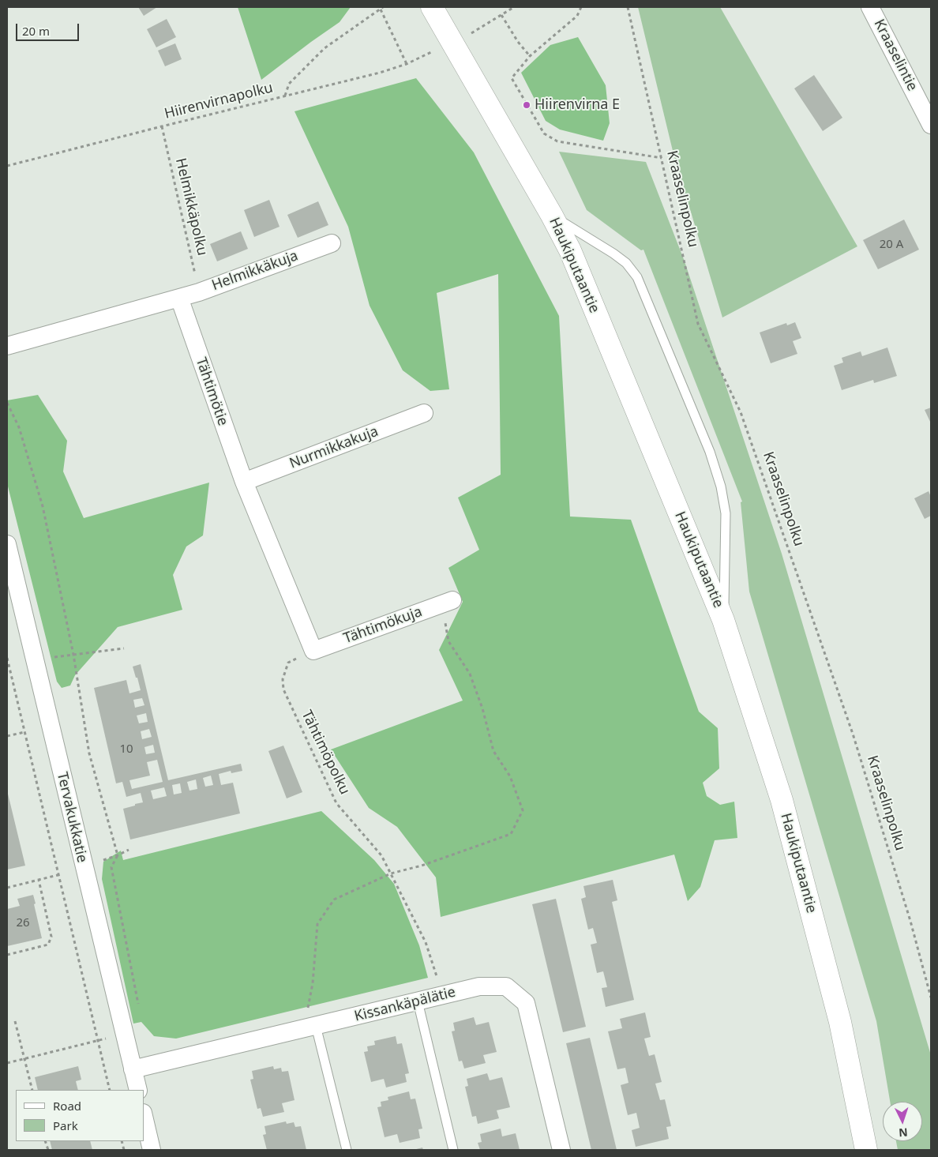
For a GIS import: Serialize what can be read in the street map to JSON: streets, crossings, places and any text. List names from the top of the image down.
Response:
{
  "streets": {
    "main road": ["Haukiputaantie"],
    "street": [
      "Kraaselintie",
      "Helmikkäkuja",
      "Tähtimötie",
      "Nurmikkakuja",
      "Tähtimökuja",
      "Tervakukkatie",
      "Kissankäpälätie"
    ],
    "path": [
      "Hiirenvirnapolku",
      "Kraaselinpolku",
      "Helmikkäpolku",
      "Tähtimöpolku"
    ]
  },
  "crossings": [
    ["Hiirenvirnapolku", "Helmikkäpolku"],
    ["Helmikkäpolku", "Helmikkäkuja"],
    ["Helmikkäkuja", "Tähtimötie"],
    ["Tähtimötie", "Nurmikkakuja"],
    ["Tähtimötie", "Tähtimökuja"],
    ["Tähtimötie", "Tähtimöpolku"],
    ["Tähtimökuja", "Tähtimöpolku"],
    ["Tähtimöpolku", "Kissankäpälätie"],
    ["Tervakukkatie", "Kissankäpälätie"]
  ],
  "places": ["Hiirenvirna E"],
  "house_numbers": ["20 A", "10", "26"],
  "legend": ["Road", "Park"],
  "scale_bar": "20 m",
  "north": "bottom"
}
